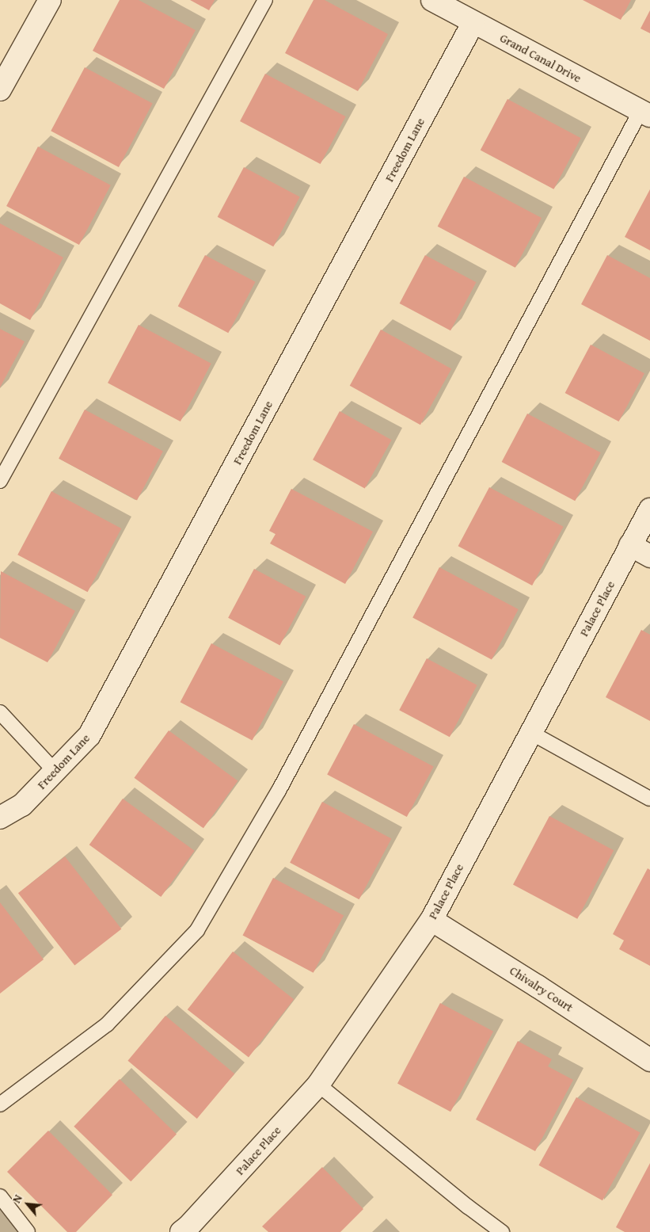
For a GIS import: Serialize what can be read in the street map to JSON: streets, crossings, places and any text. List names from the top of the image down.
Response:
{
  "streets": {
    "street": [
      "Grand Canal Drive",
      "Freedom Lane",
      "Palace Place",
      "Chivalry Court"
    ]
  },
  "crossings": [
    ["Grand Canal Drive", "Freedom Lane"],
    ["Palace Place", "Chivalry Court"]
  ],
  "north": "top left"
}
